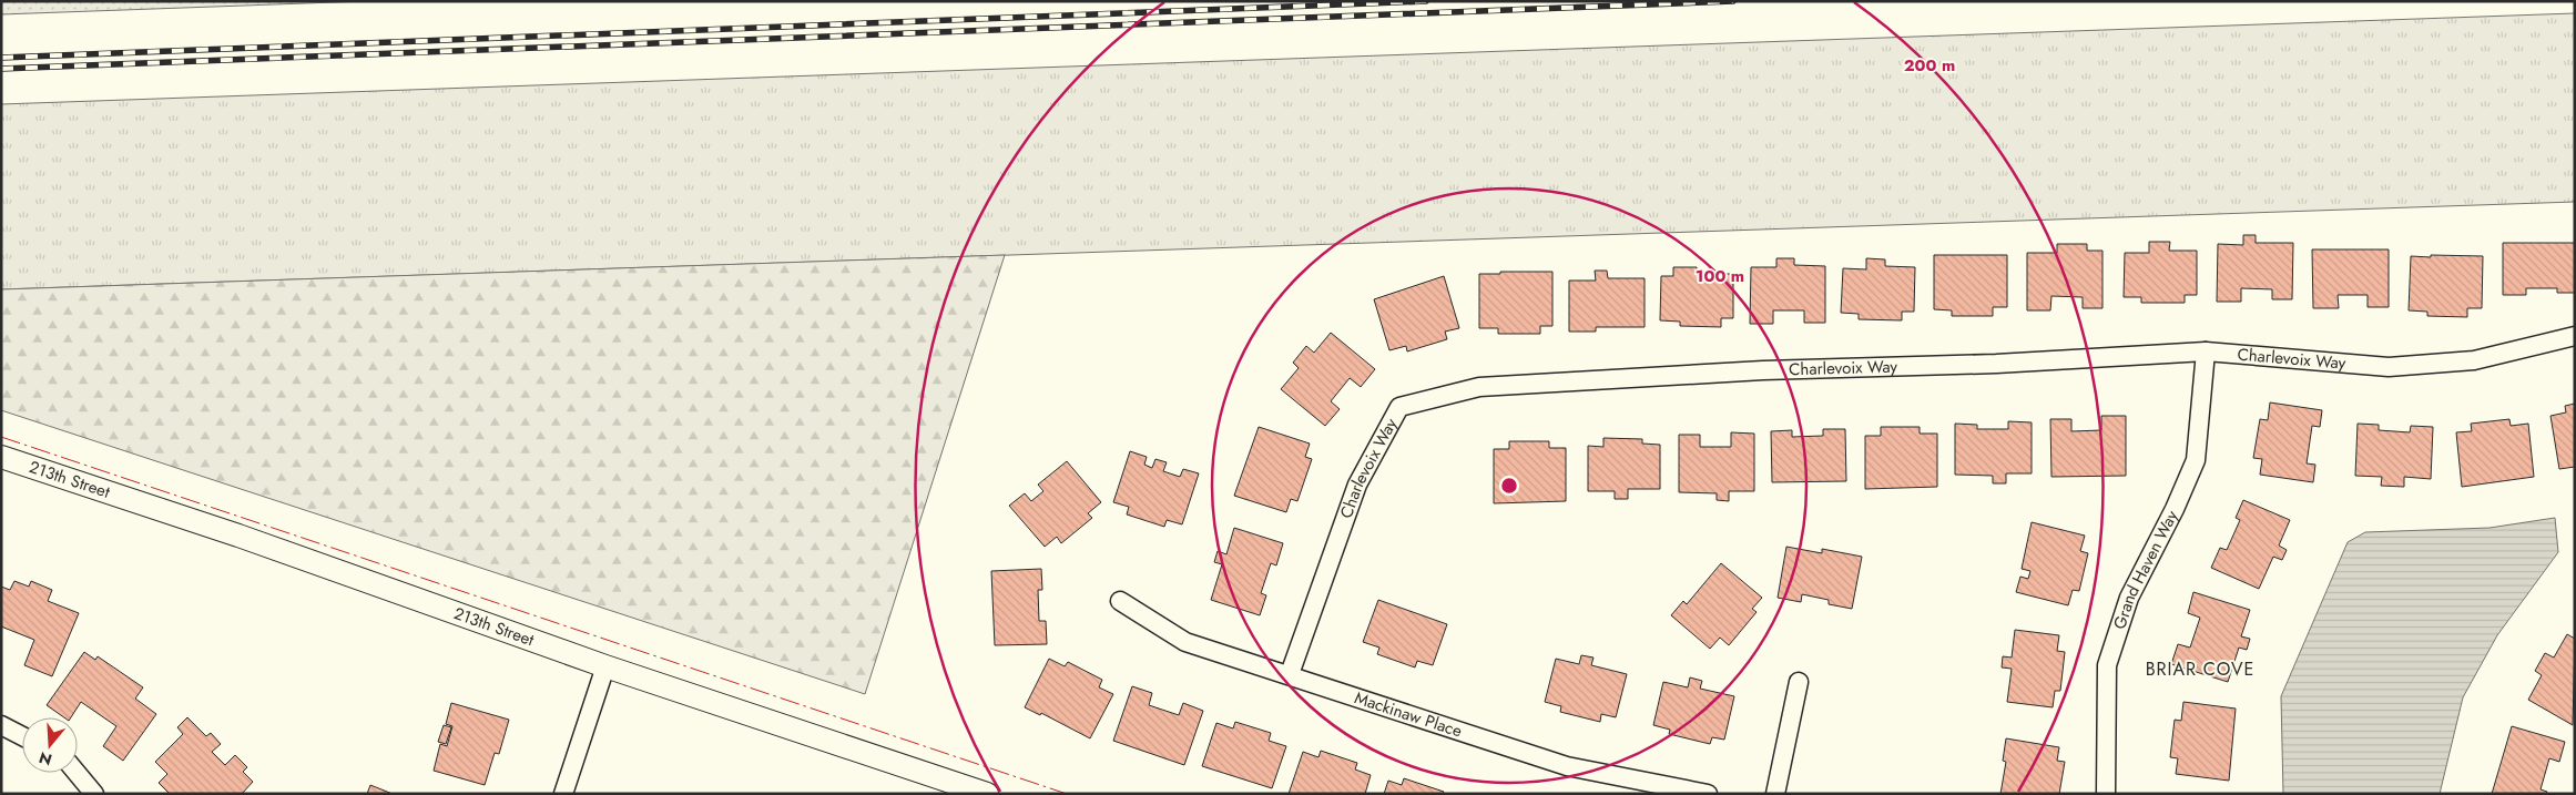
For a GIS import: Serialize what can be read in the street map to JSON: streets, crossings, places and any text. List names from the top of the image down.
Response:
{
  "streets": {
    "street": [
      "Charlevoix Way",
      "213th Street",
      "Grand Haven Way",
      "Mackinaw Place"
    ]
  },
  "crossings": [
    ["Charlevoix Way", "Grand Haven Way"],
    ["Charlevoix Way", "Mackinaw Place"]
  ],
  "districts": ["BRIAR COVE"],
  "north": "bottom",
  "rings": ["200 m", "100 m"]
}
